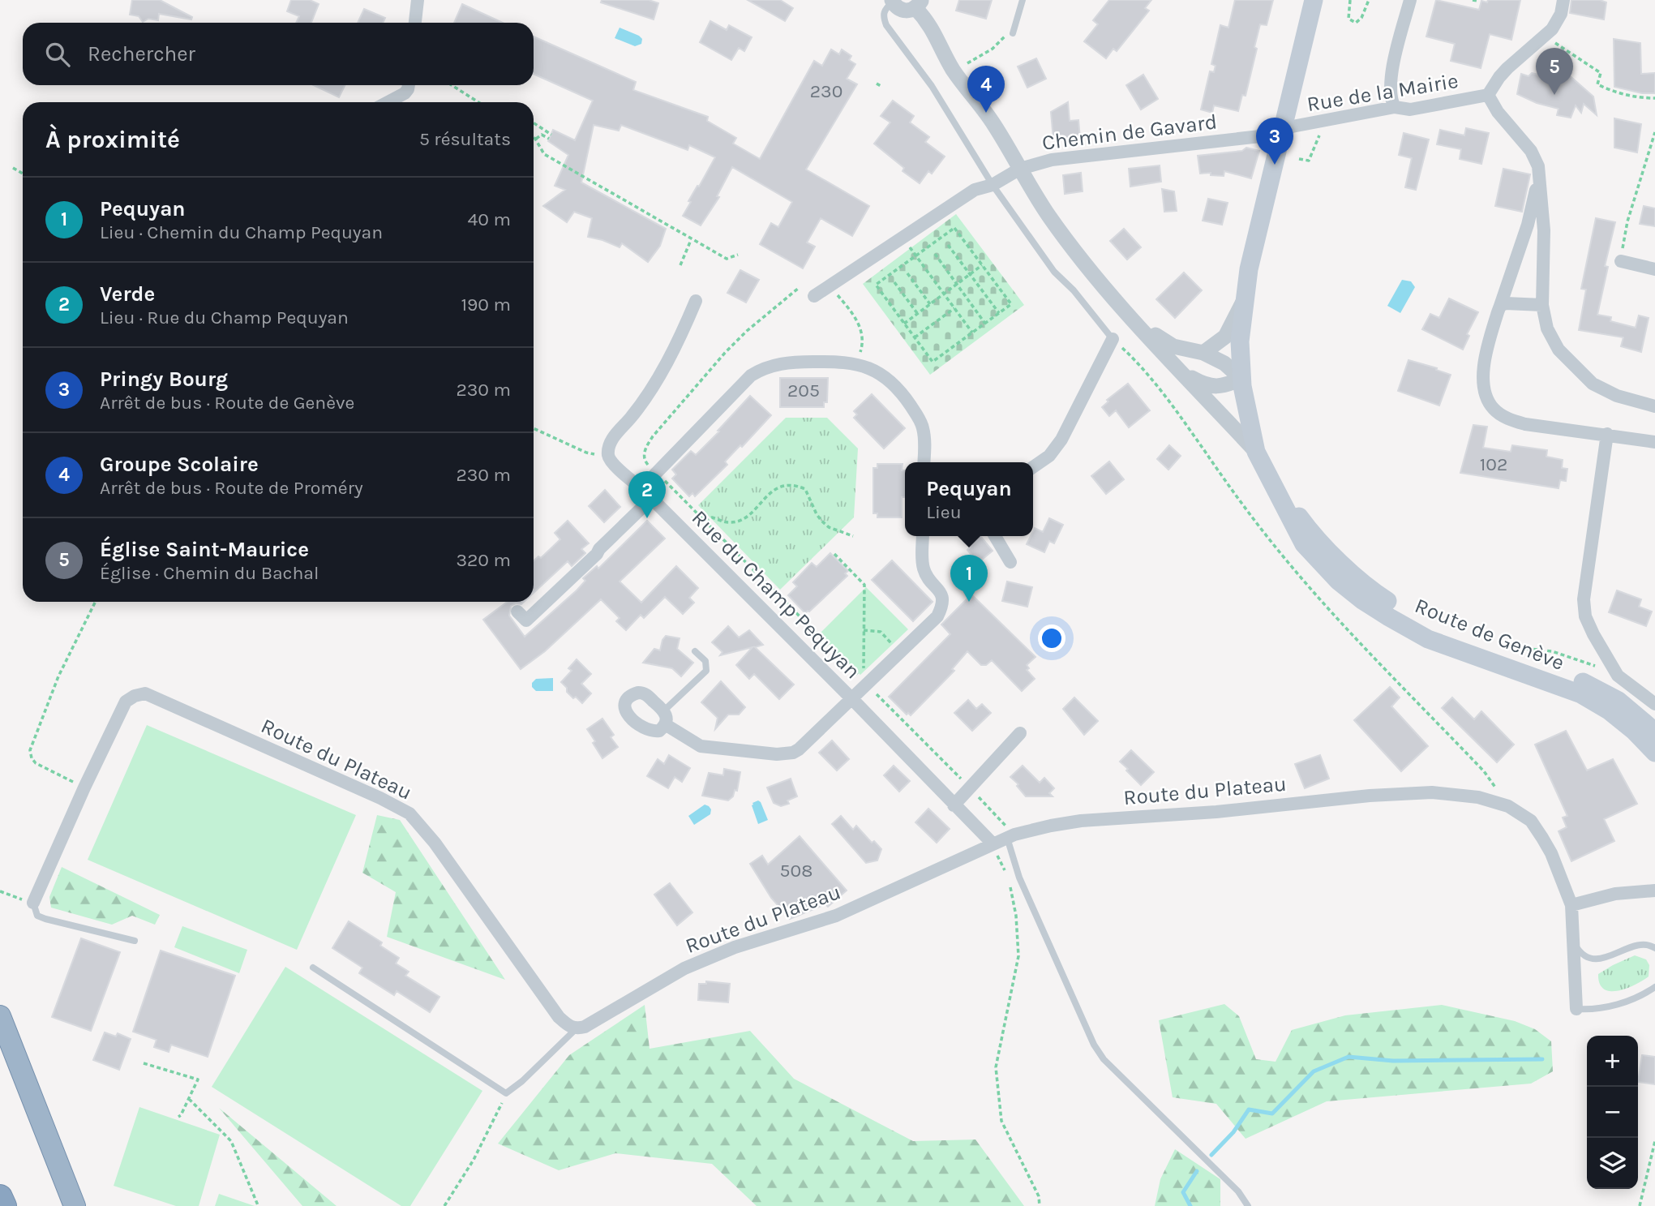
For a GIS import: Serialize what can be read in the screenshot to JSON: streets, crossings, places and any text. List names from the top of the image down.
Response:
{
  "streets": {
    "main road": ["Route de Genève"],
    "street": [
      "Rue de la Mairie",
      "Chemin de Gavard",
      "Rue du Champ Pequyan",
      "Route du Plateau"
    ]
  },
  "crossings": [
    ["Rue de la Mairie", "Chemin de Gavard"],
    ["Rue de la Mairie", "Route de Genève"],
    ["Chemin de Gavard", "Route de Genève"],
    ["Rue du Champ Pequyan", "Route du Plateau"]
  ],
  "house_numbers": [
    "230",
    "205",
    "102",
    "508"
  ],
  "page": {
    "search": "Rechercher",
    "pins": [
      "5",
      "4",
      "3",
      "2",
      "1"
    ],
    "heading": ["À proximité", "5 résultats"],
    "list": [
      {
        "mark": "1",
        "name": "Pequyan",
        "note": "Lieu · Chemin du Champ Pequyan",
        "value": "40 m"
      },
      {
        "mark": "2",
        "name": "Verde",
        "note": "Lieu · Rue du Champ Pequyan",
        "value": "190 m"
      },
      {
        "mark": "3",
        "name": "Pringy Bourg",
        "note": "Arrêt de bus · Route de Genève",
        "value": "230 m"
      },
      {
        "mark": "4",
        "name": "Groupe Scolaire",
        "note": "Arrêt de bus · Route de Proméry",
        "value": "230 m"
      },
      {
        "mark": "5",
        "name": "Église Saint-Maurice",
        "note": "Église · Chemin du Bachal",
        "value": "320 m"
      }
    ],
    "popup": ["Pequyan", "Lieu"],
    "map_buttons": ["+", "−"]
  }
}
